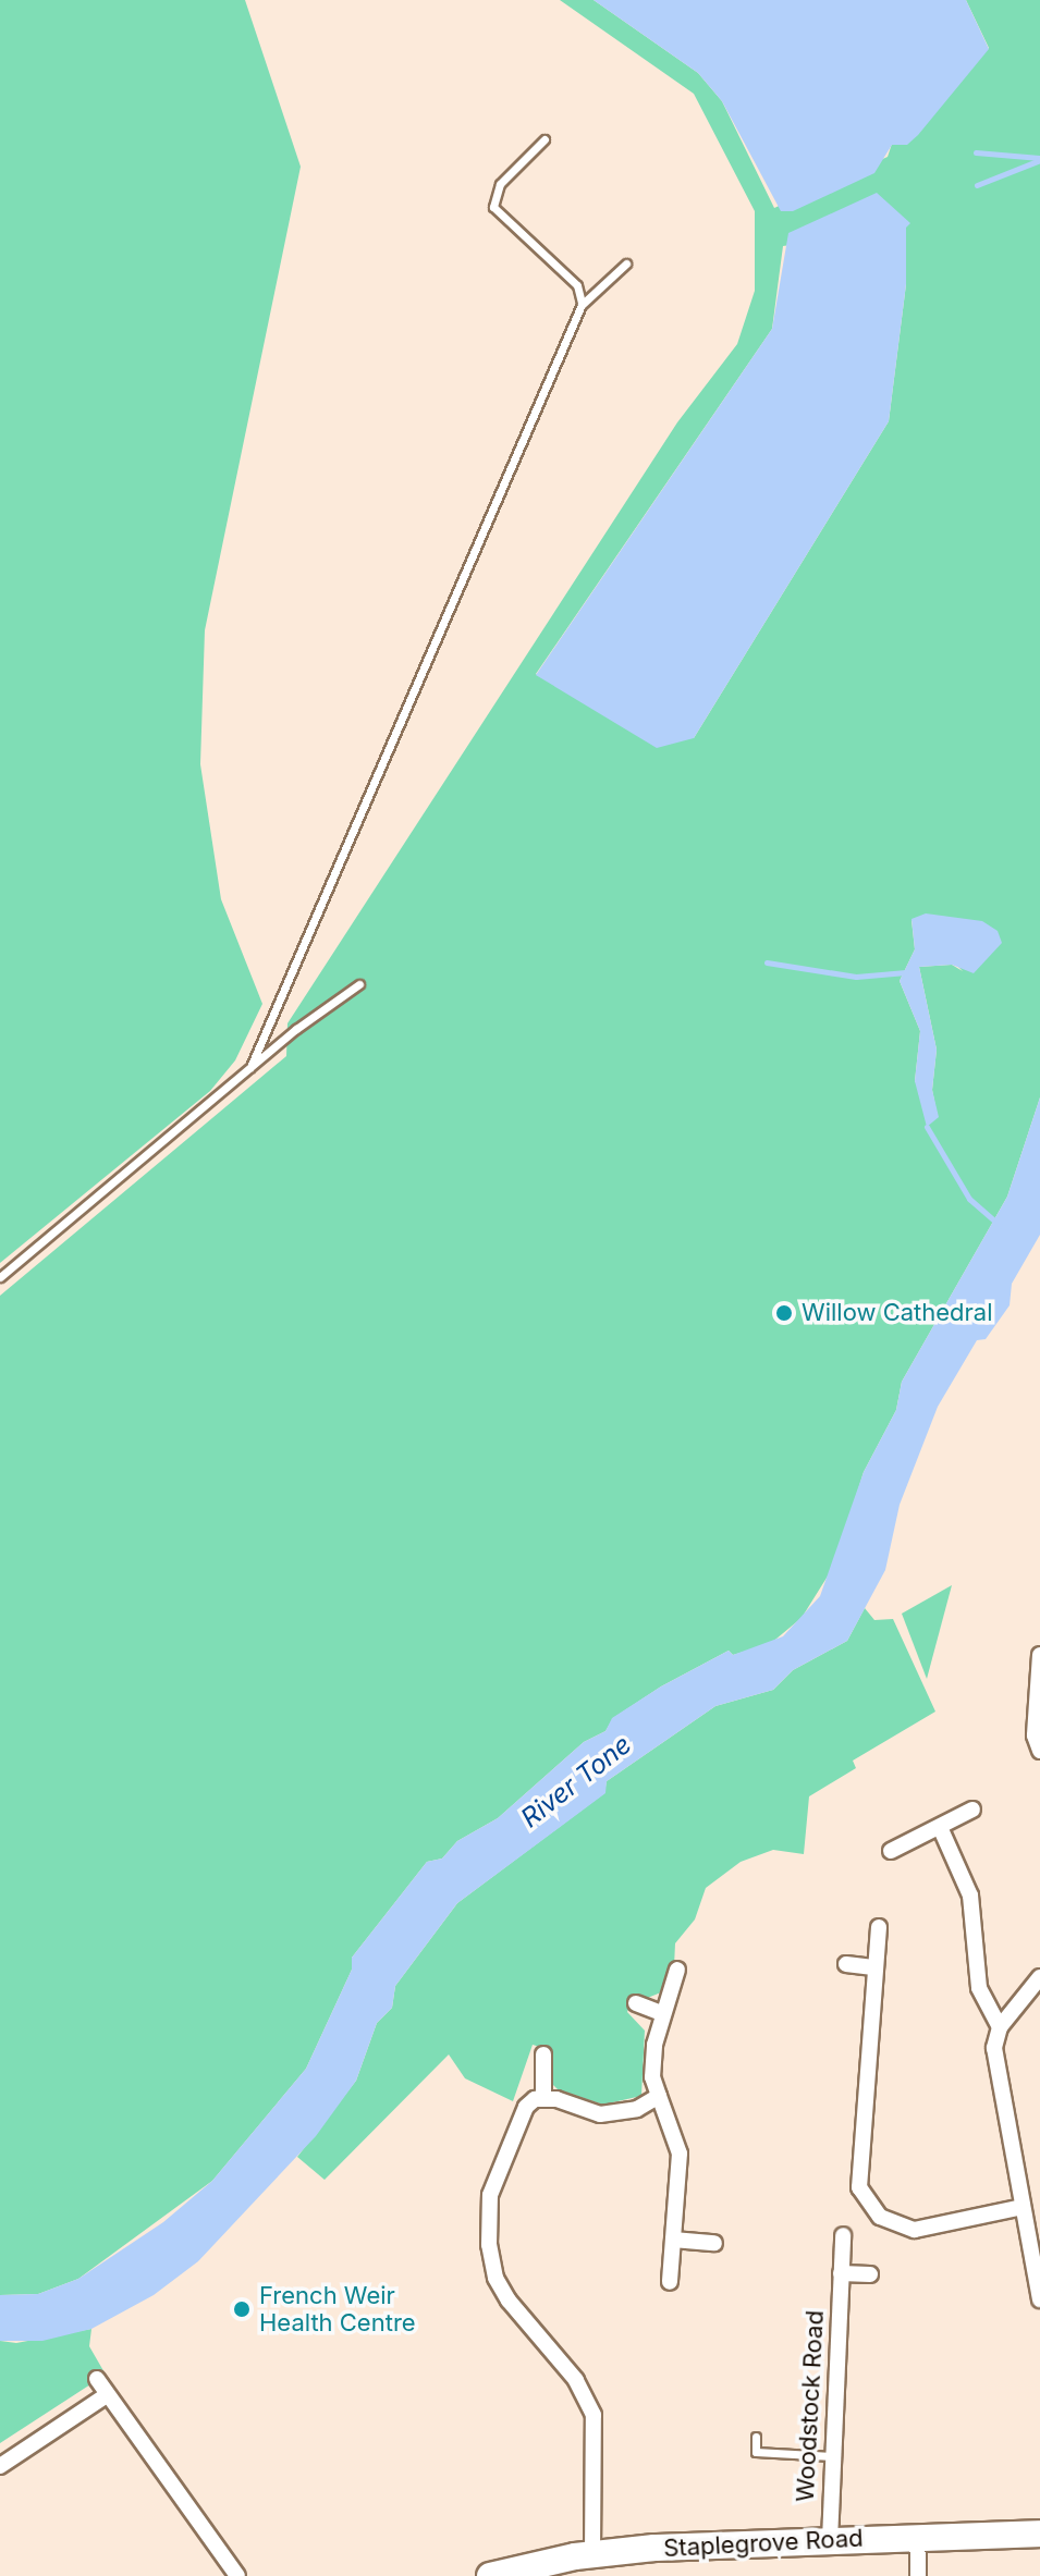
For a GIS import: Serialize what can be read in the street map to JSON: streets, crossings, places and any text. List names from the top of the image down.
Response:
{
  "streets": {
    "main road": ["Staplegrove Road"],
    "street": ["Woodstock Road"]
  },
  "crossings": [
    ["Woodstock Road", "Staplegrove Road"]
  ],
  "water": ["River Tone"],
  "places": ["Willow Cathedral", "French Weir Health Centre"]
}
